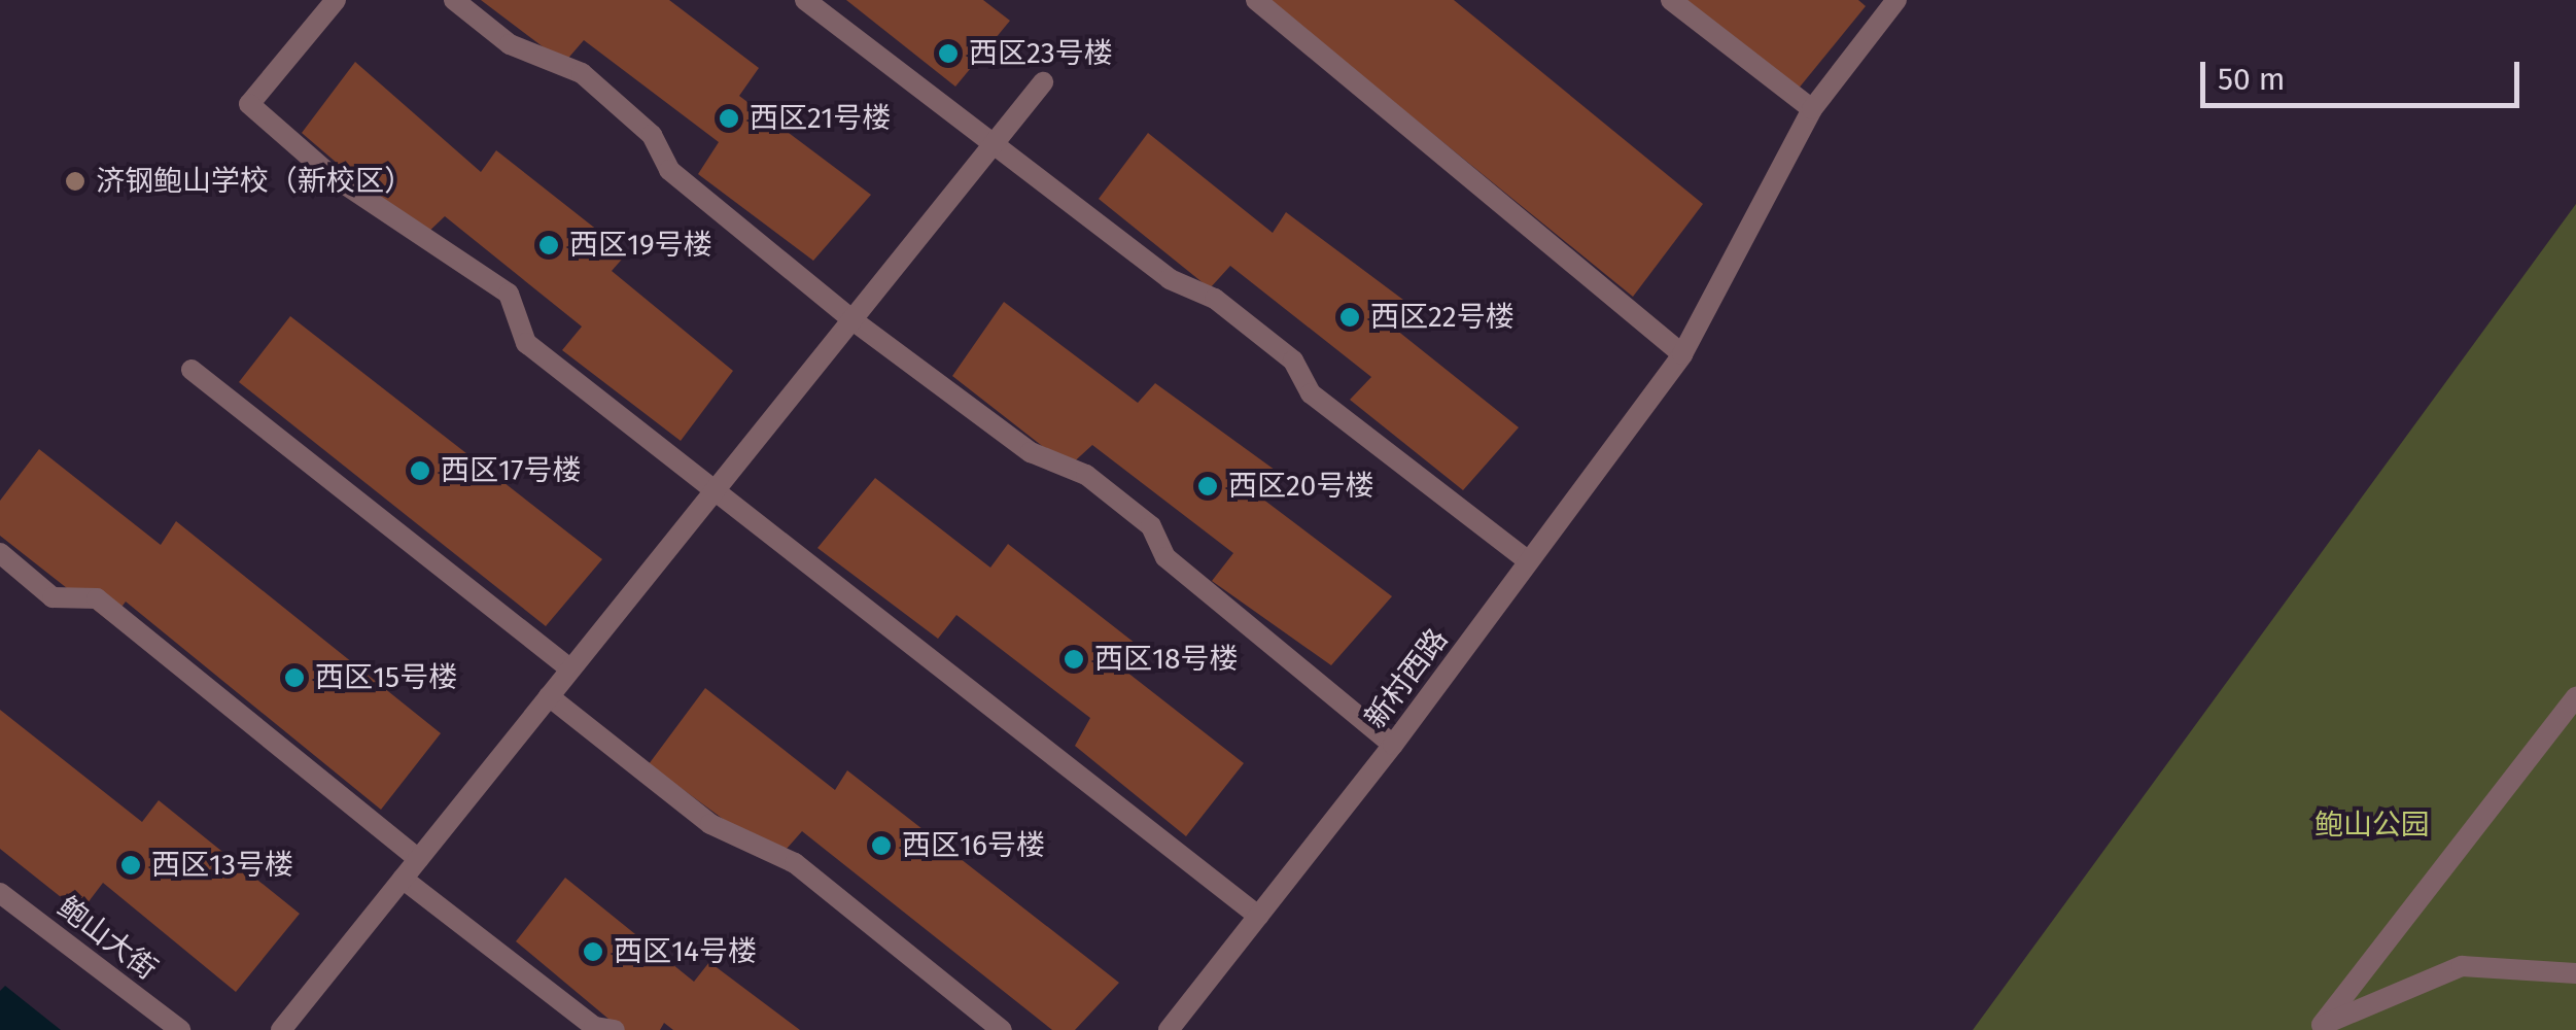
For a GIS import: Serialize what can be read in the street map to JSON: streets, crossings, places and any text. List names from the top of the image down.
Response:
{
  "streets": {
    "street": ["新村西路", "鲍山大街"]
  },
  "parks": ["鲍山公园"],
  "places": [
    "西区23号楼",
    "西区21号楼",
    "济钢鲍山学校（新校区）",
    "西区19号楼",
    "西区22号楼",
    "西区17号楼",
    "西区20号楼",
    "西区18号楼",
    "西区15号楼",
    "西区16号楼",
    "西区13号楼",
    "西区14号楼"
  ],
  "scale_bar": "50 m"
}
